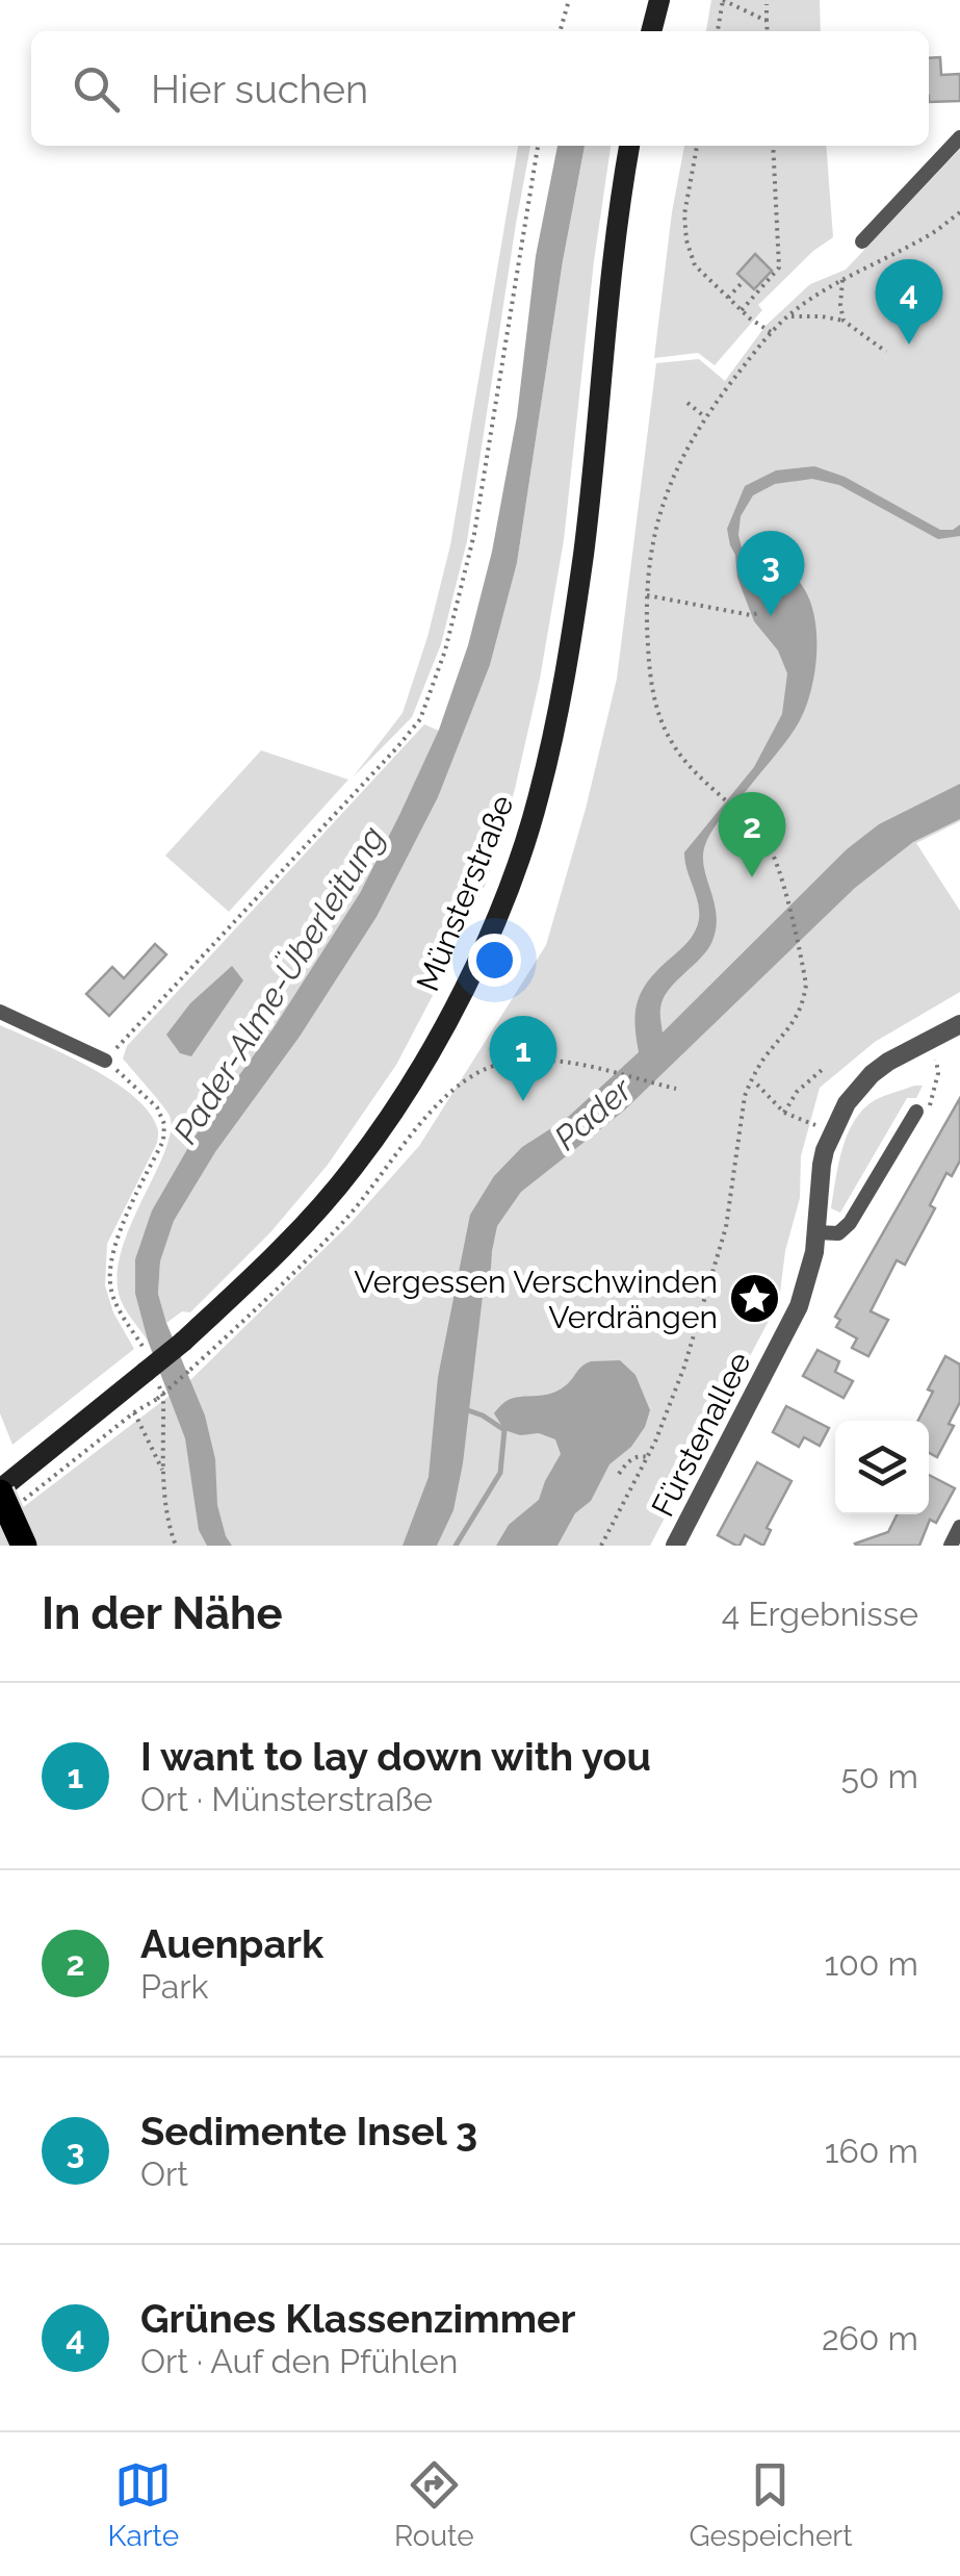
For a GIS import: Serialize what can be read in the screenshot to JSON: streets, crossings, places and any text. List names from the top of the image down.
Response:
{
  "streets": {
    "main road": ["Münsterstraße"],
    "street": ["Fürstenallee"]
  },
  "water": ["Pader-Alme-Überleitung", "Pader"],
  "places": {
    "place": ["Vergessen Verschwinden Verdrängen"]
  },
  "page": {
    "search": "Hier suchen",
    "pins": [
      "4",
      "3",
      "2",
      "1"
    ],
    "heading": ["In der Nähe", "4 Ergebnisse"],
    "list": [
      {
        "mark": "1",
        "name": "I want to lay down with you",
        "note": "Ort · Münsterstraße",
        "value": "50 m"
      },
      {
        "mark": "2",
        "name": "Auenpark",
        "note": "Park",
        "value": "100 m"
      },
      {
        "mark": "3",
        "name": "Sedimente Insel 3",
        "note": "Ort",
        "value": "160 m"
      },
      {
        "mark": "4",
        "name": "Grünes Klassenzimmer",
        "note": "Ort · Auf den Pfühlen",
        "value": "260 m"
      }
    ],
    "nav": ["Karte", "Route", "Gespeichert"]
  }
}
